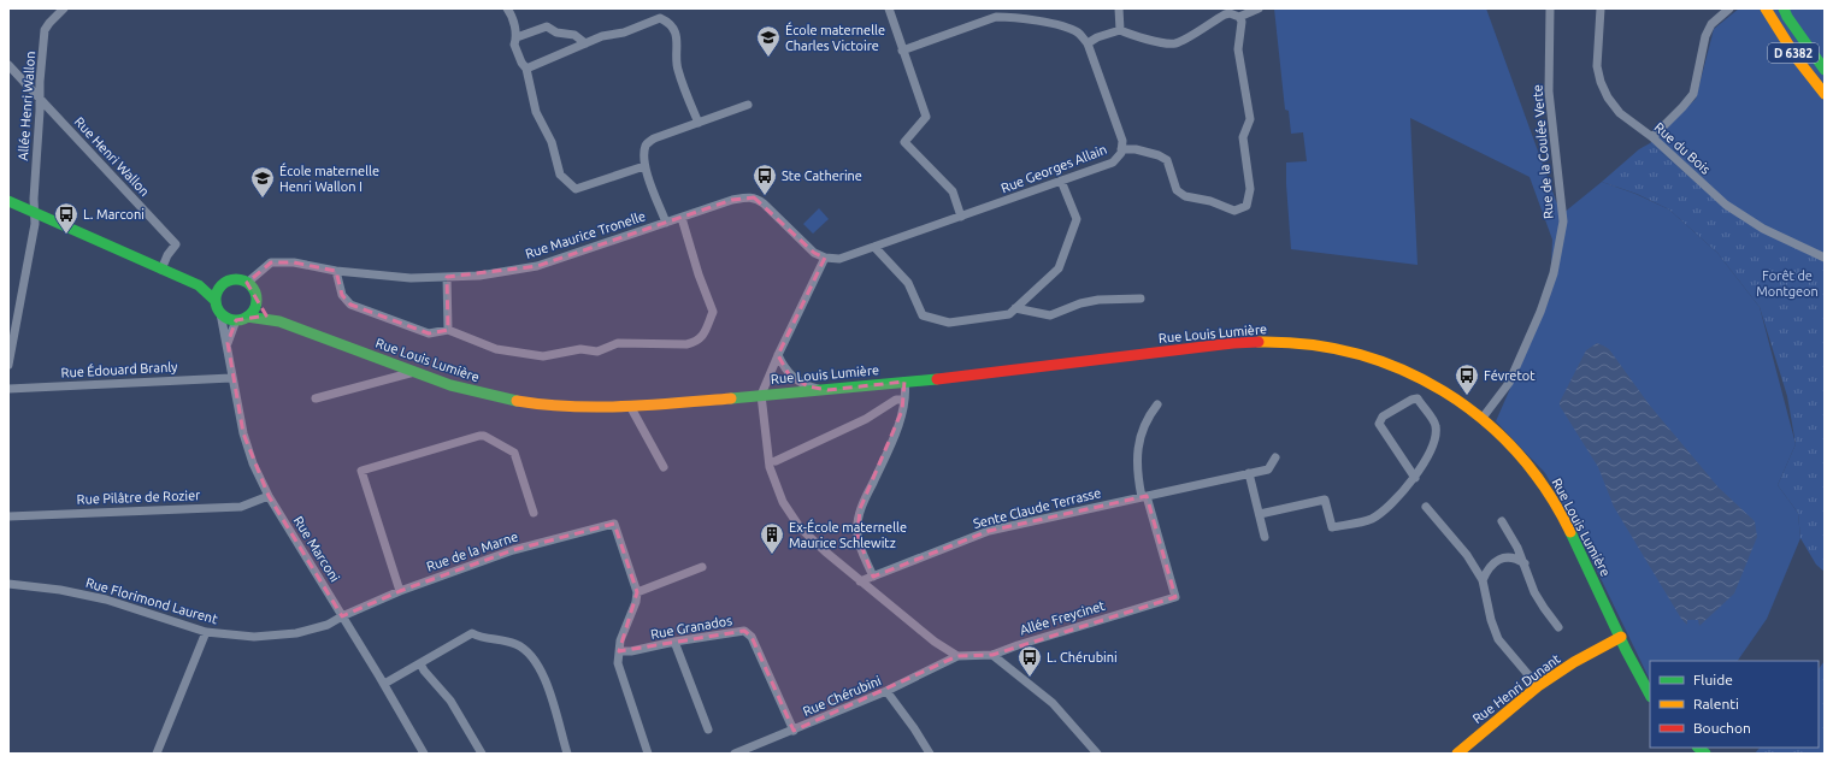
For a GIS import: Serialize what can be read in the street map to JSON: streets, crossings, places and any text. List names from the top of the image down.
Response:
{
  "streets": {
    "main road": ["D 6382", "Rue Louis Lumière", "Rue Henri Dunant"],
    "street": [
      "Allée Henri Wallon",
      "Rue du Bois",
      "Rue de la Coulée Verte",
      "Rue Henri Wallon",
      "Rue Georges Allain",
      "Rue Maurice Tronelle",
      "Rue Édouard Branly",
      "Rue Pilâtre de Rozier",
      "Sente Claude Terrasse",
      "Rue Marconi",
      "Rue de la Marne",
      "Rue Florimond Laurent",
      "Allée Freycinet",
      "Rue Granados",
      "Rue Chérubini"
    ]
  },
  "crossings": [
    ["Allée Henri Wallon", "Rue Henri Wallon"],
    ["Rue de la Coulée Verte", "Rue Louis Lumière"],
    ["Rue Georges Allain", "Rue Maurice Tronelle"],
    ["Rue Maurice Tronelle", "Rue Louis Lumière"],
    ["Rue Maurice Tronelle", "Rue Marconi"],
    ["Rue Louis Lumière", "Rue Marconi"],
    ["Rue Louis Lumière", "Rue Henri Dunant"],
    ["Rue Édouard Branly", "Rue Marconi"],
    ["Rue Pilâtre de Rozier", "Rue Marconi"],
    ["Sente Claude Terrasse", "Allée Freycinet"],
    ["Rue Marconi", "Rue de la Marne"],
    ["Rue Marconi", "Rue Florimond Laurent"],
    ["Rue de la Marne", "Rue Florimond Laurent"],
    ["Allée Freycinet", "Rue Chérubini"],
    ["Rue Granados", "Rue Chérubini"]
  ],
  "parks": ["Forêt de Montgeon"],
  "places": {
    "school or university": ["École maternelle Charles Victoire", "École maternelle Henri Wallon I"],
    "bus stop": [
      "Ste Catherine",
      "L. Marconi",
      "Févretot",
      "L. Chérubini"
    ],
    "building": ["Ex-École maternelle Maurice Schlewitz"]
  },
  "legend": ["Fluide", "Ralenti", "Bouchon"]
}
